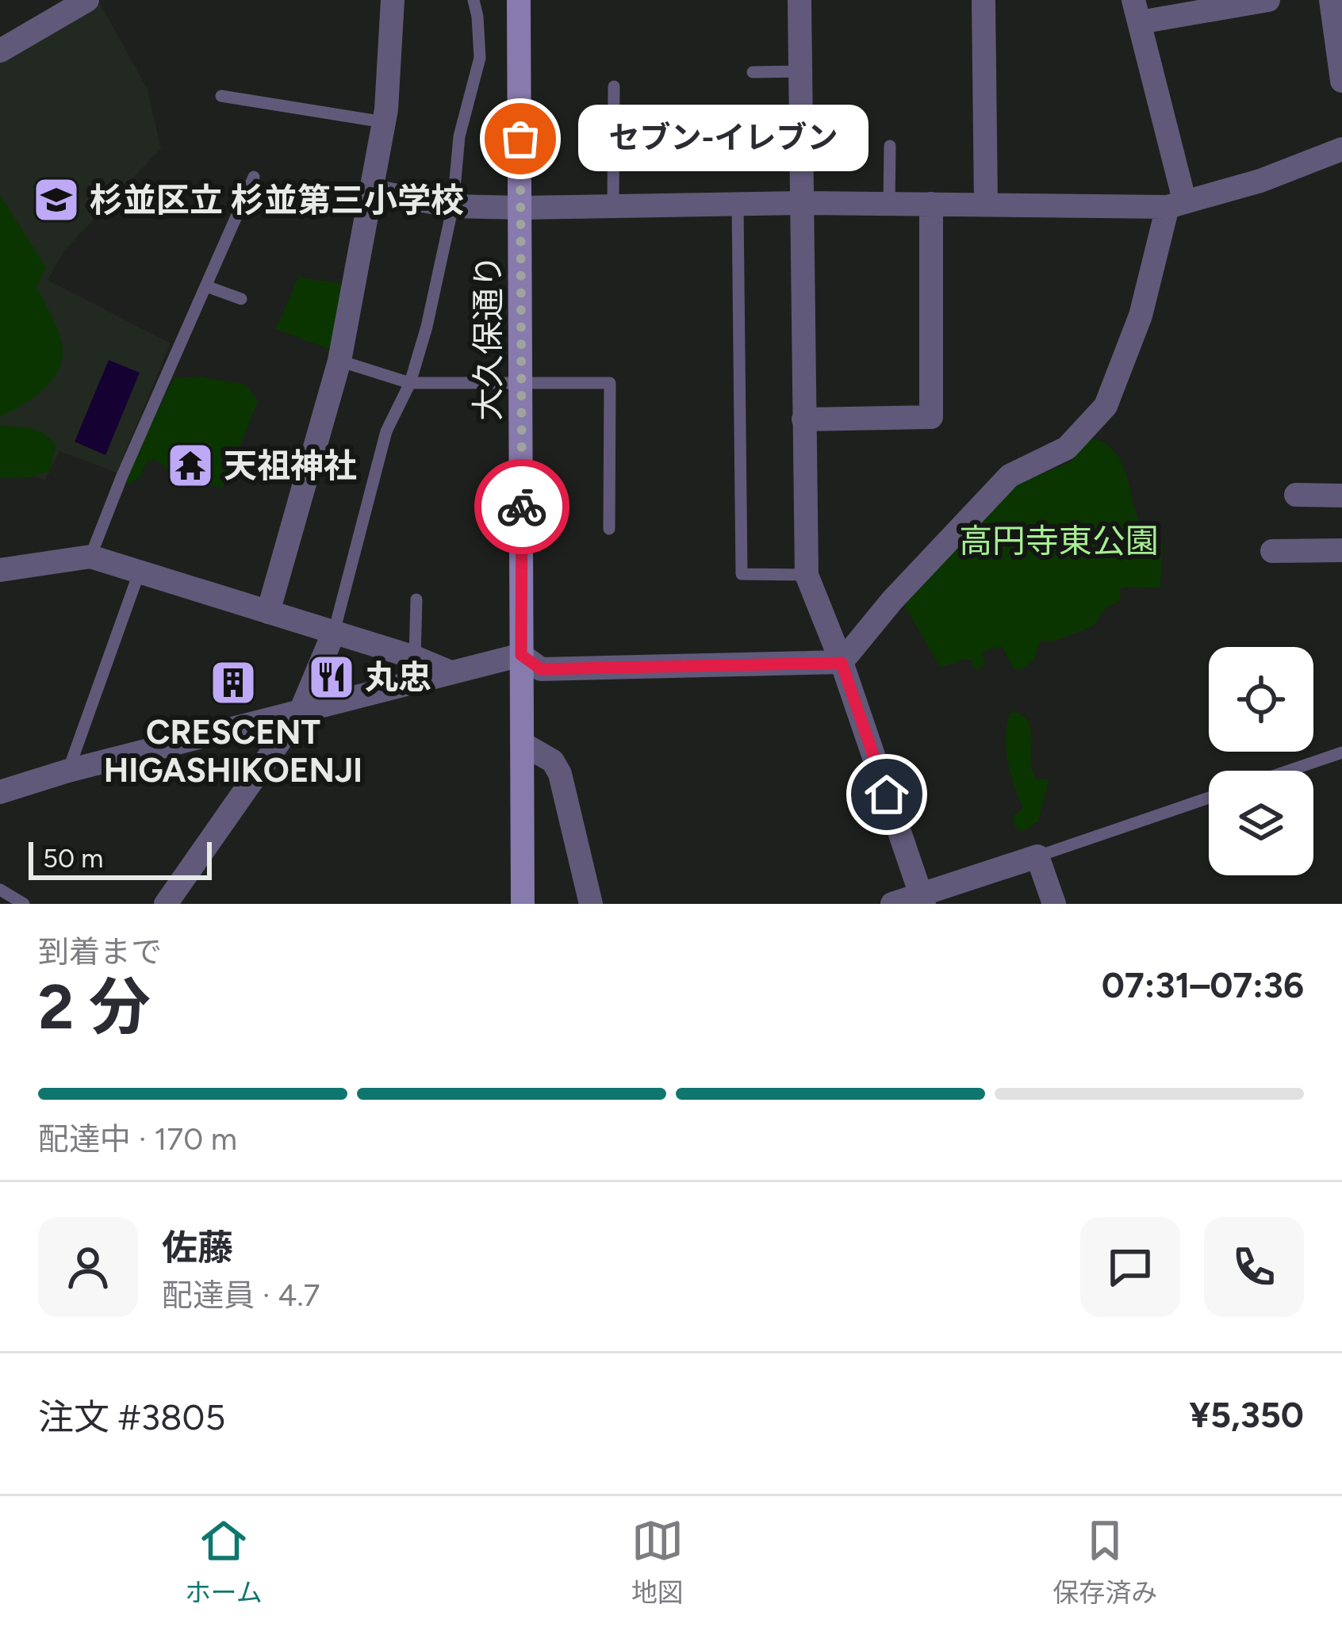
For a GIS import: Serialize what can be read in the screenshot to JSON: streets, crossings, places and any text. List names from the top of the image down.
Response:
{
  "streets": {
    "main road": ["大久保通り"]
  },
  "parks": ["高円寺東公園"],
  "places": {
    "other": ["セブン-イレブン"],
    "school or university": ["杉並区立 杉並第三小学校"],
    "temple": ["天祖神社"],
    "restaurant": ["丸忠"],
    "building": ["CRESCENT HIGASHIKOENJI"]
  },
  "scale_bar": "50 m",
  "page": {
    "bubble": "セブン-イレブン",
    "scale": "50 m",
    "heading": ["2 分", "到着まで", "07:31–07:36"],
    "panel": [
      "佐藤",
      "配達員 · 4.7",
      "注文 #3805",
      "¥5,350"
    ],
    "bar": "配達中 · 170 m",
    "tabs": ["ホーム", "地図", "保存済み"]
  }
}
